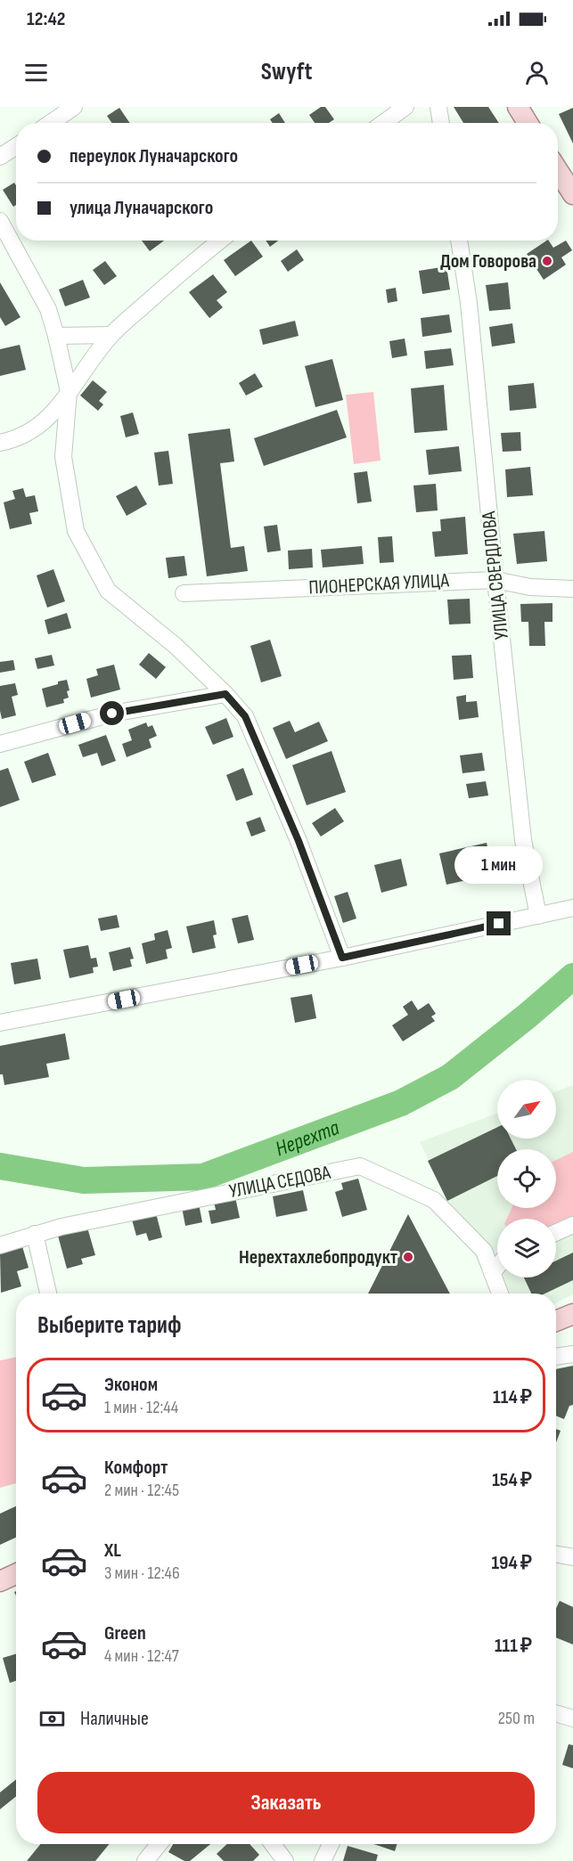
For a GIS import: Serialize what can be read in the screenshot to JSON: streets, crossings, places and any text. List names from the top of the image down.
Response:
{
  "streets": {
    "street": ["УЛИЦА СВЕРДЛОВА", "ПИОНЕРСКАЯ УЛИЦА", "УЛИЦА СЕДОВА"]
  },
  "crossings": [
    ["УЛИЦА СВЕРДЛОВА", "ПИОНЕРСКАЯ УЛИЦА"]
  ],
  "water": ["Нерехта"],
  "places": ["Дом Говорова", "Нерехтахлебопродукт"],
  "north": "top right",
  "page": {
    "status": "12:42",
    "header": "Swyft",
    "banner": ["переулок Луначарского", "улица Луначарского"],
    "bubble": "1 мин",
    "heading": "Выберите тариф",
    "list": [
      {
        "name": "Эконом",
        "note": "1 мин · 12:44",
        "value": "114 ₽"
      },
      {
        "name": "Комфорт",
        "note": "2 мин · 12:45",
        "value": "154 ₽"
      },
      {
        "name": "XL",
        "note": "3 мин · 12:46",
        "value": "194 ₽"
      },
      {
        "name": "Green",
        "note": "4 мин · 12:47",
        "value": "111 ₽"
      }
    ],
    "pay": ["Наличные", "250 m"],
    "buttons": "Заказать"
  }
}
